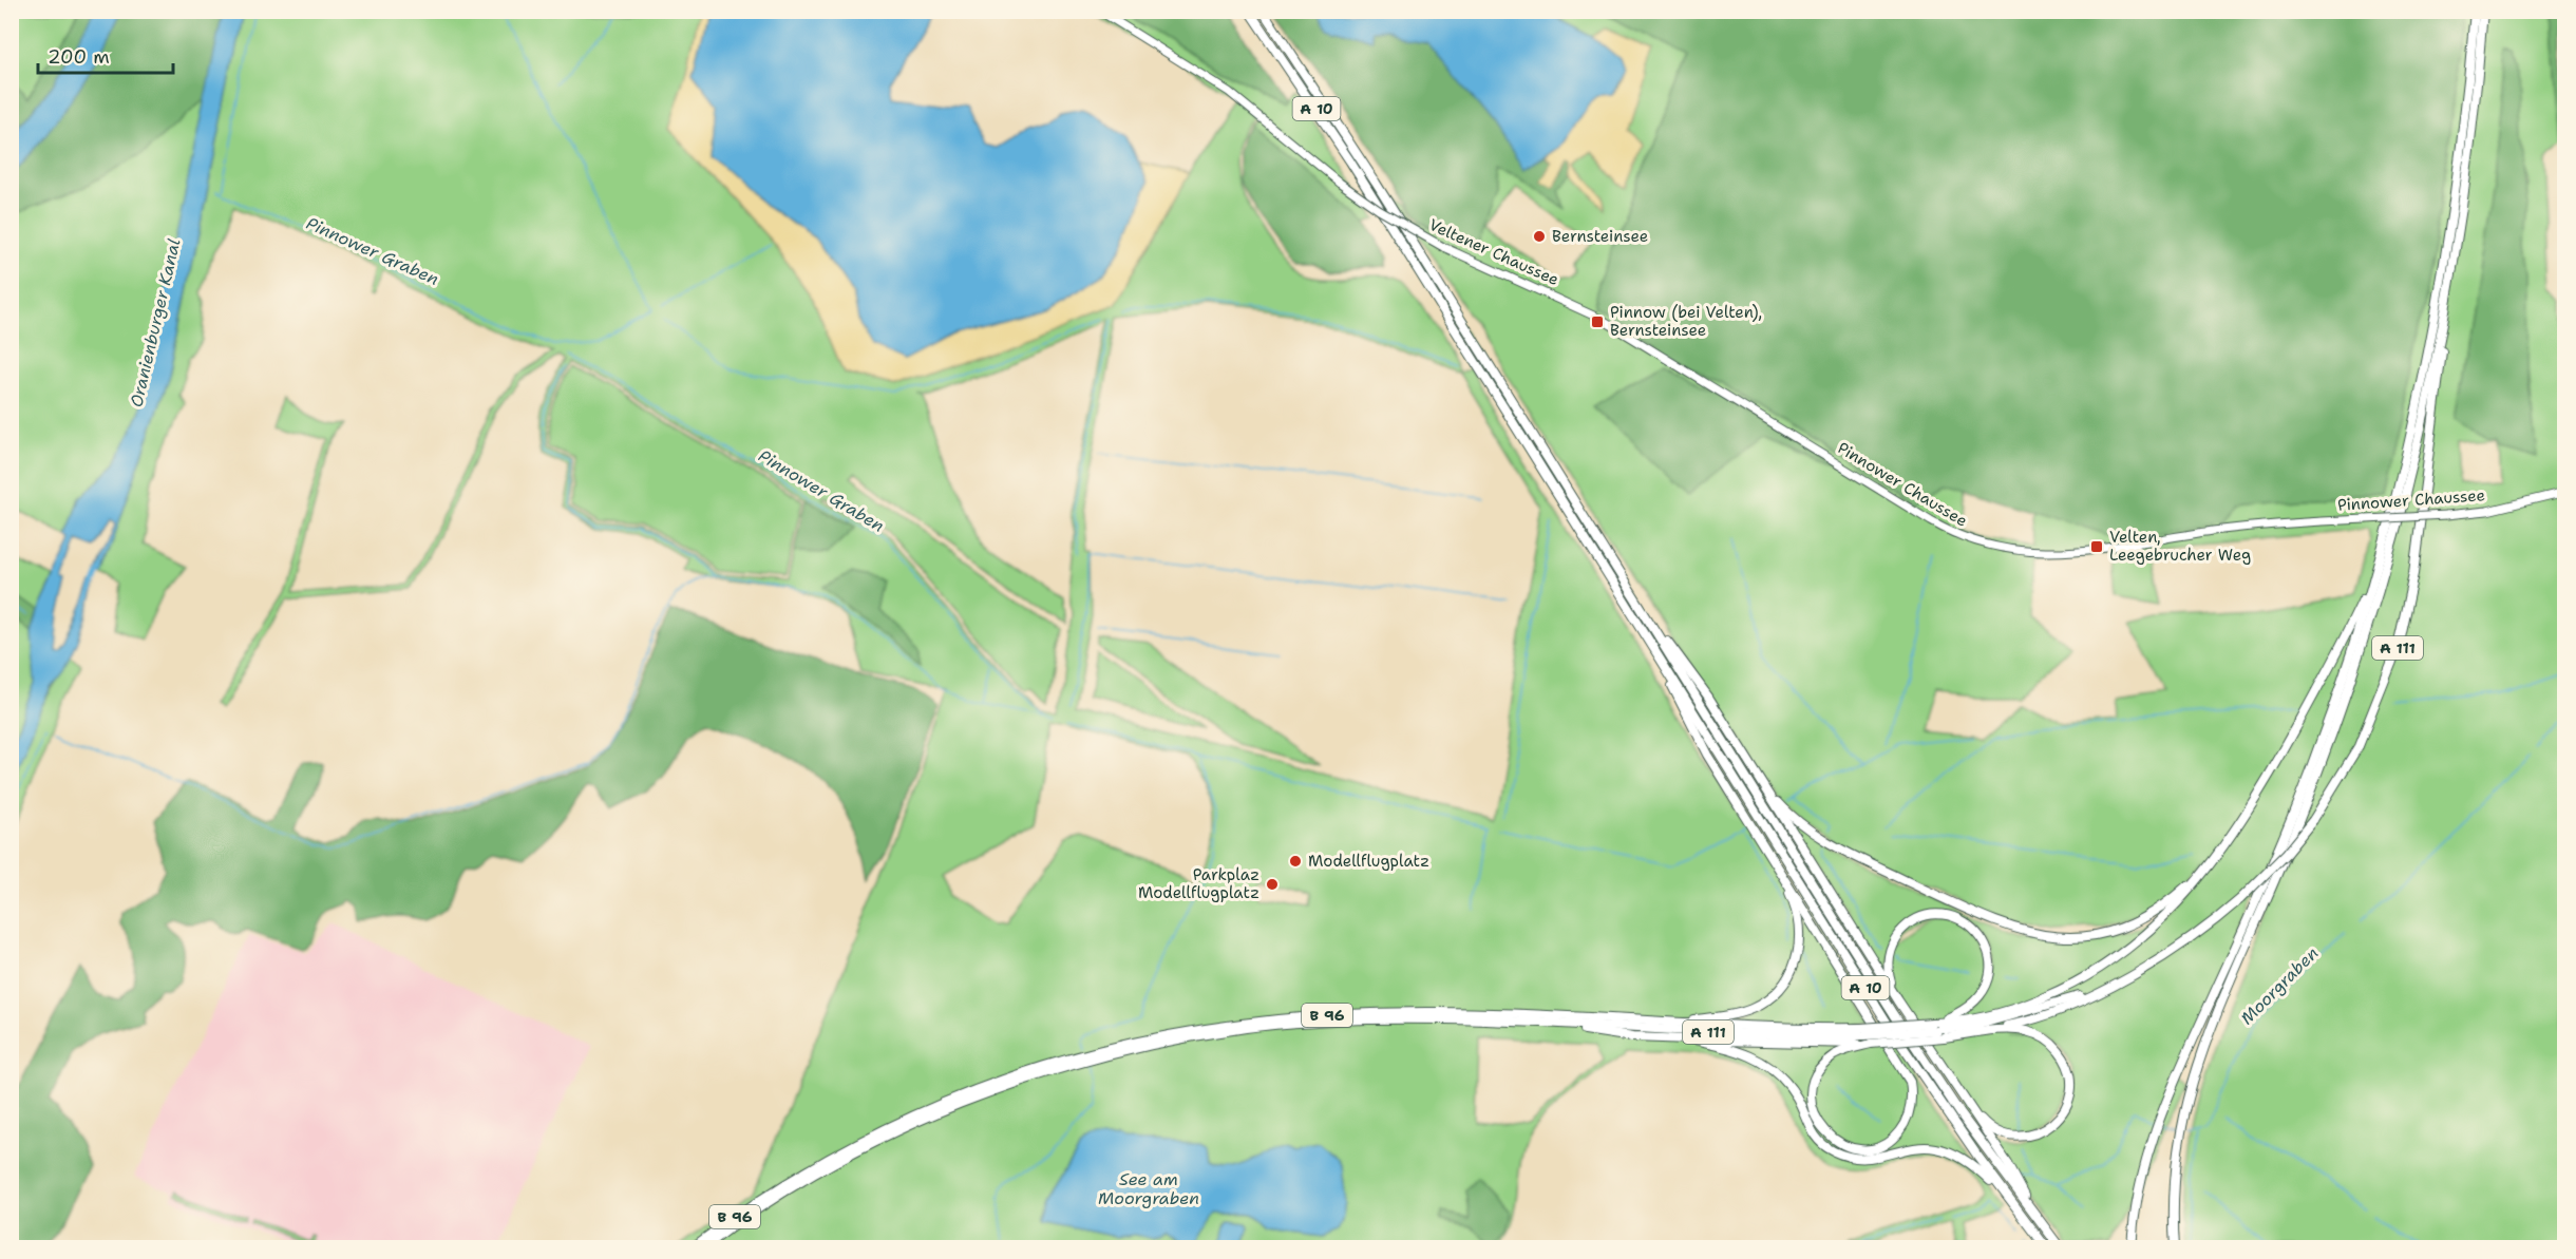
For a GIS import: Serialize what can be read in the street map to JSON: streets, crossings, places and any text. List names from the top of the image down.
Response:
{
  "streets": {
    "highway": ["A 10", "A 111", "B 96"],
    "main road": ["Veltener Chaussee", "Pinnower Chaussee"]
  },
  "crossings": [
    ["Veltener Chaussee", "Pinnower Chaussee"],
    ["A 111", "B 96"]
  ],
  "water": [
    "Pinnower Graben",
    "Oranienburger Kanal",
    "Moorgraben",
    "See am Moorgraben"
  ],
  "places": {
    "other": ["Bernsteinsee", "Modellflugplatz", "Parkplaz Modellflugplatz"],
    "transit": ["Pinnow (bei Velten), Bernsteinsee", "Velten, Leegebrucher Weg"]
  },
  "scale_bar": "200 m"
}
